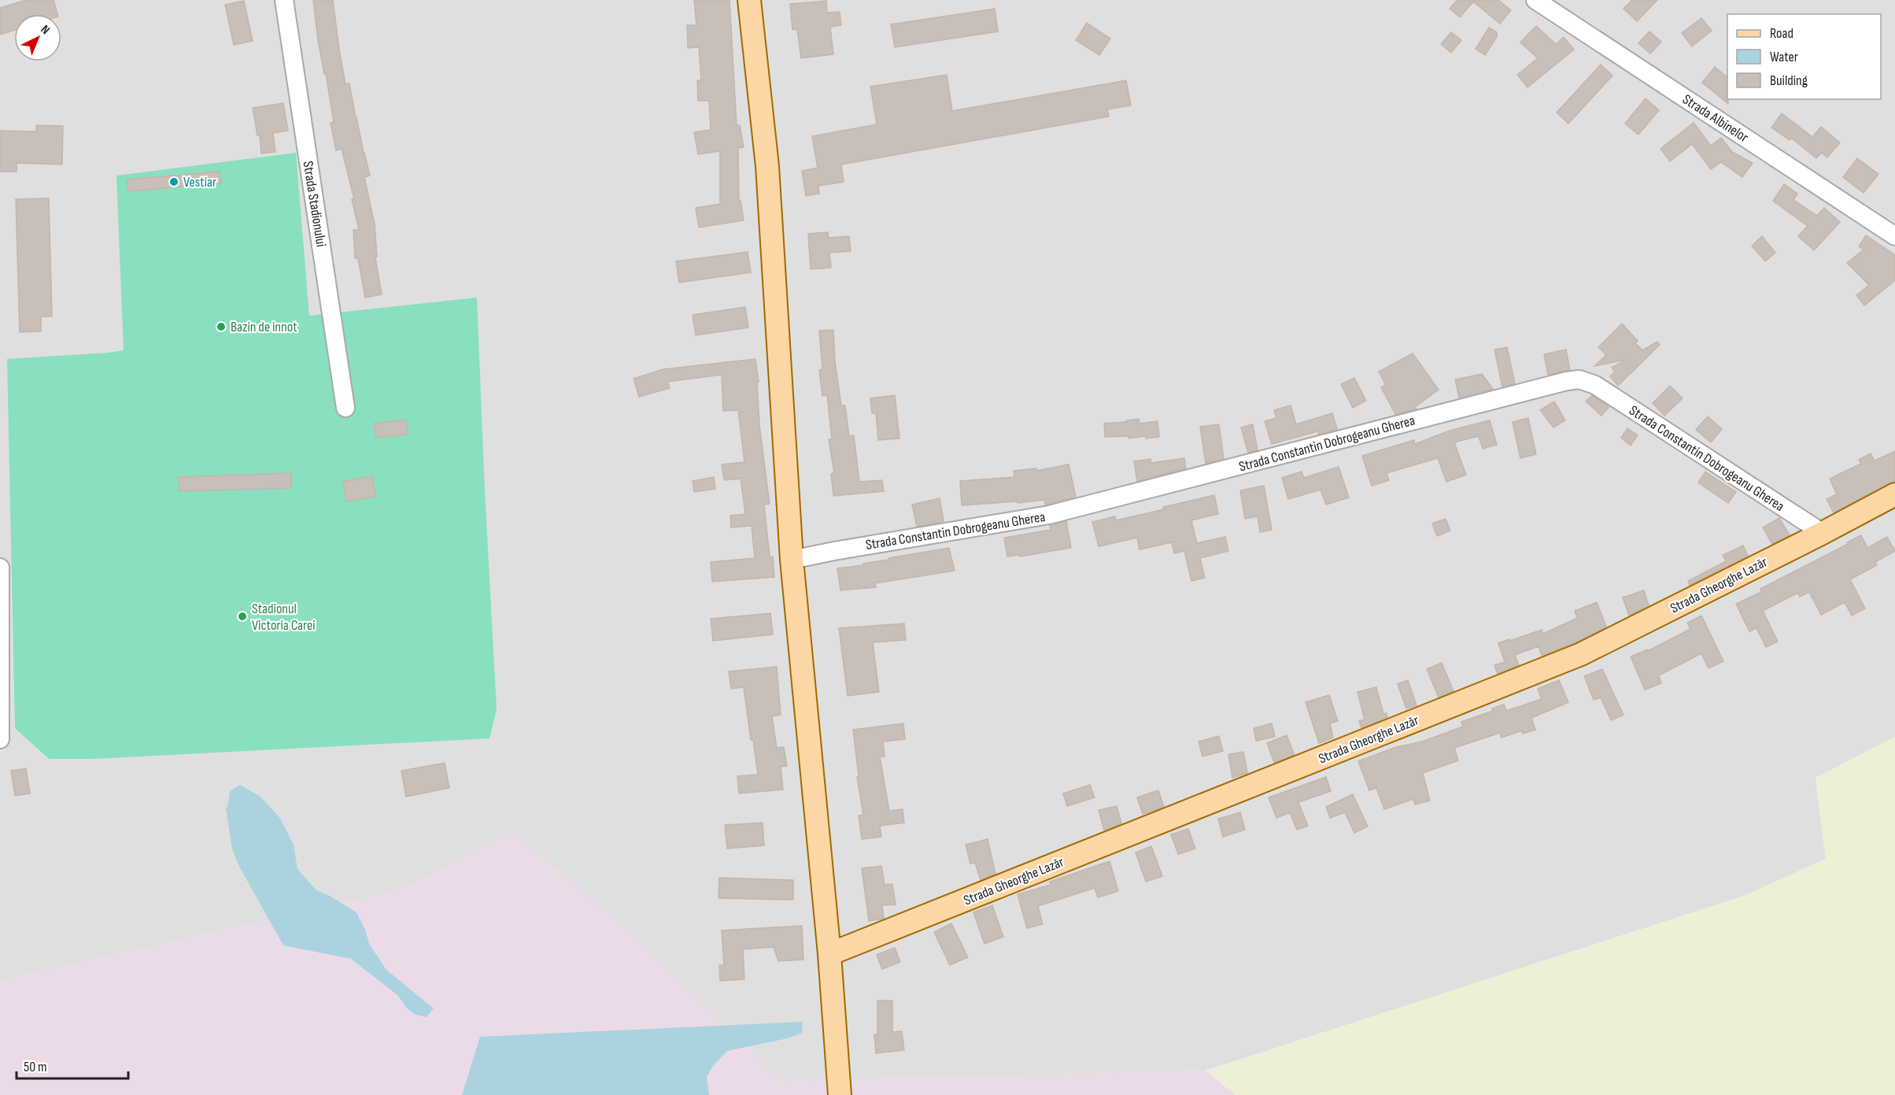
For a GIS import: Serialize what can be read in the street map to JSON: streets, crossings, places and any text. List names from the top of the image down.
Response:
{
  "streets": {
    "main road": ["Strada Gheorghe Lazăr"],
    "street": ["Strada Albinelor", "Strada Stadionului", "Strada Constantin Dobrogeanu Gherea"]
  },
  "crossings": [
    ["Strada Constantin Dobrogeanu Gherea", "Strada Gheorghe Lazăr"]
  ],
  "places": ["Vestiar", "Bazin de innot", "Stadionul Victoria Carei"],
  "legend": ["Road", "Water", "Building"],
  "scale_bar": "50 m",
  "north": "top right"
}
